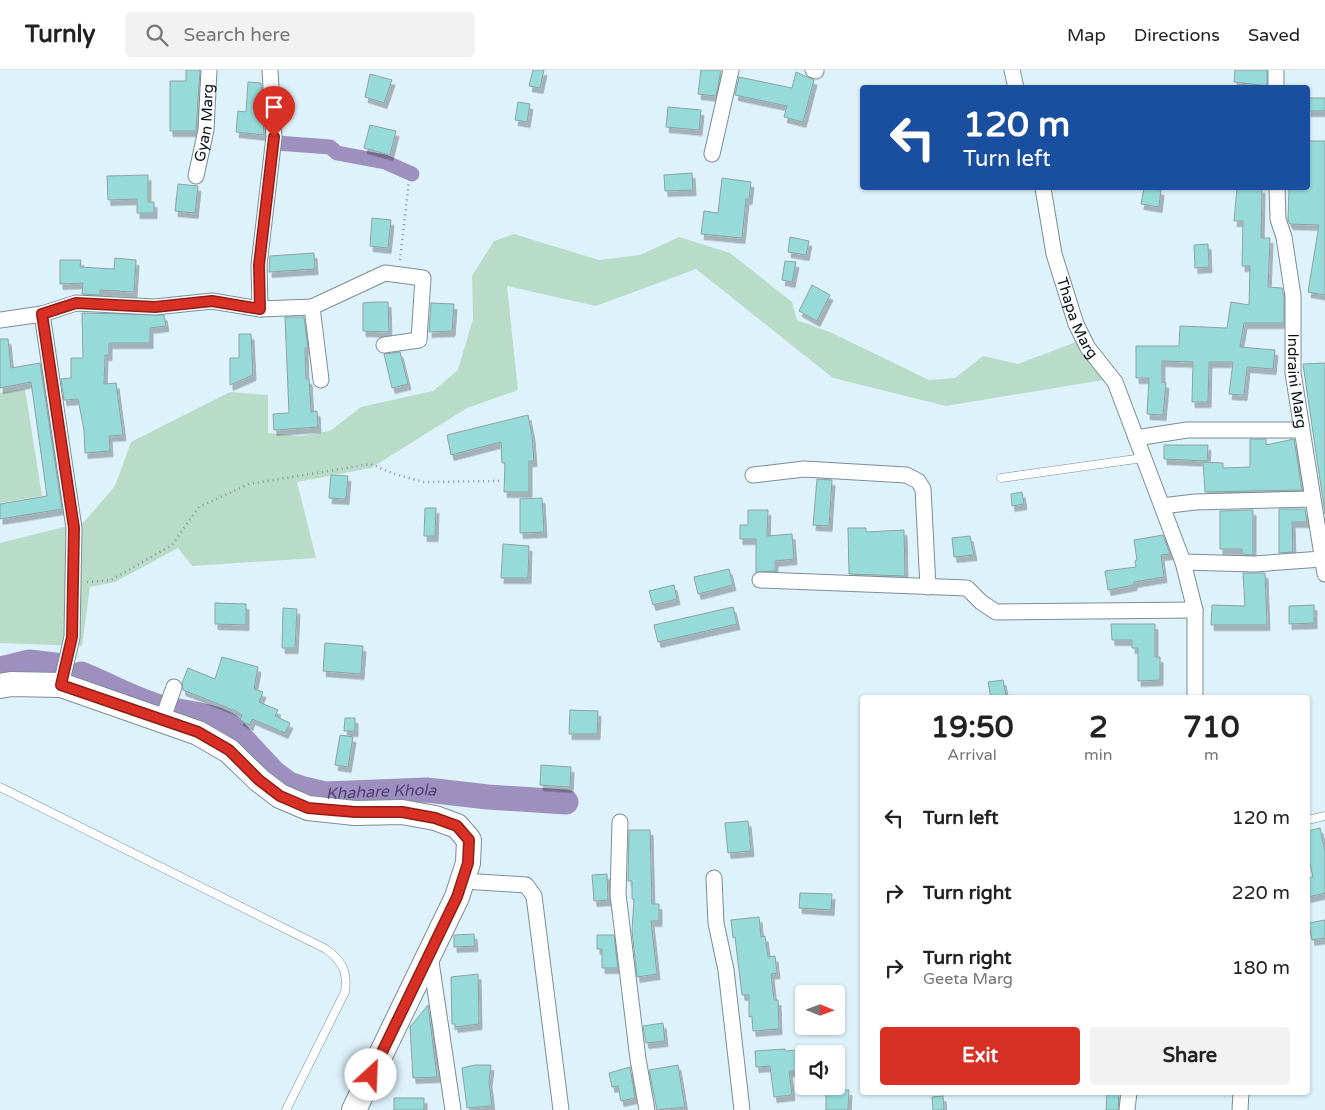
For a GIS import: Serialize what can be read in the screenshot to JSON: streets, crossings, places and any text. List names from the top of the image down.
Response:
{
  "streets": {
    "street": ["Gyan Marg", "Thapa Marg", "Indraini Marg"]
  },
  "water": ["Khahare Khola"],
  "north": "right",
  "page": {
    "header": "Turnly",
    "search": "Search here",
    "nav": ["Map", "Directions", "Saved"],
    "turn": ["120 m", "Turn left"],
    "eta": [
      "19:50",
      "Arrival",
      "2",
      "min",
      "710",
      "m"
    ],
    "list": [
      {
        "name": "Turn left",
        "value": "120 m"
      },
      {
        "name": "Turn right",
        "value": "220 m"
      },
      {
        "name": "Turn right",
        "note": "Geeta Marg",
        "value": "180 m"
      }
    ],
    "buttons": ["Exit", "Share"]
  }
}
